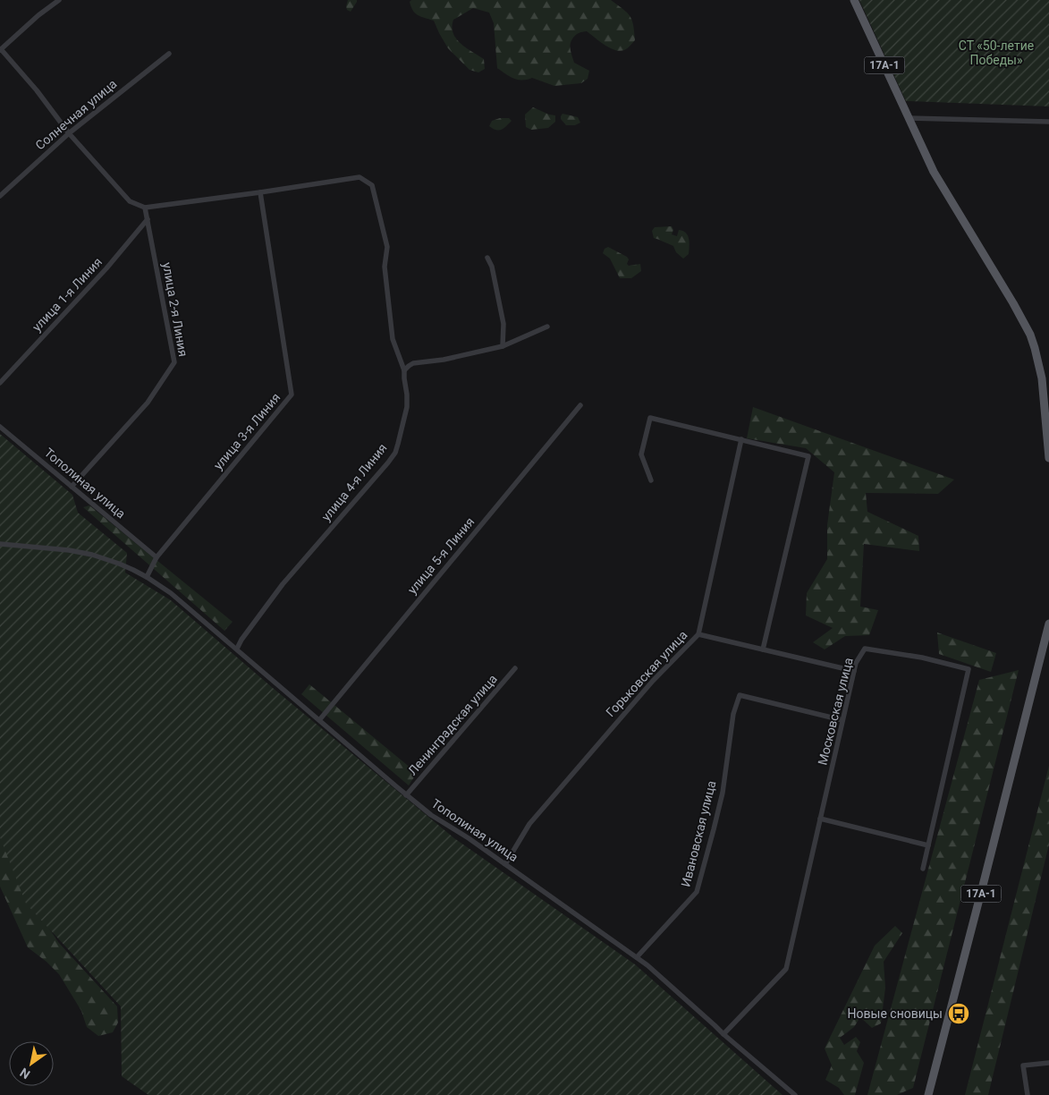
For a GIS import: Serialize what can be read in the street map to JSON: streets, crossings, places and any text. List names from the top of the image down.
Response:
{
  "streets": {
    "main road": ["17А-1"],
    "street": [
      "Солнечная улица",
      "улица 1-я Линия",
      "улица 2-я Линия",
      "улица 3-я Линия",
      "улица 4-я Линия",
      "Тополиная улица",
      "улица 5-я Линия",
      "Горьковская улица",
      "Московская улица",
      "Ленинградская улица",
      "Ивановская улица"
    ]
  },
  "crossings": [
    ["улица 1-я Линия", "улица 2-я Линия"],
    ["улица 2-я Линия", "Тополиная улица"],
    ["улица 3-я Линия", "улица 4-я Линия"],
    ["улица 3-я Линия", "Тополиная улица"],
    ["улица 4-я Линия", "Тополиная улица"],
    ["Тополиная улица", "улица 5-я Линия"],
    ["Тополиная улица", "Горьковская улица"],
    ["Тополиная улица", "Московская улица"],
    ["Тополиная улица", "Ленинградская улица"],
    ["Тополиная улица", "Ивановская улица"],
    ["Московская улица", "Ивановская улица"]
  ],
  "parks": ["СТ «50-летие Победы»"],
  "places": {
    "bus stop": ["Новые сновицы"]
  },
  "north": "bottom left"
}
